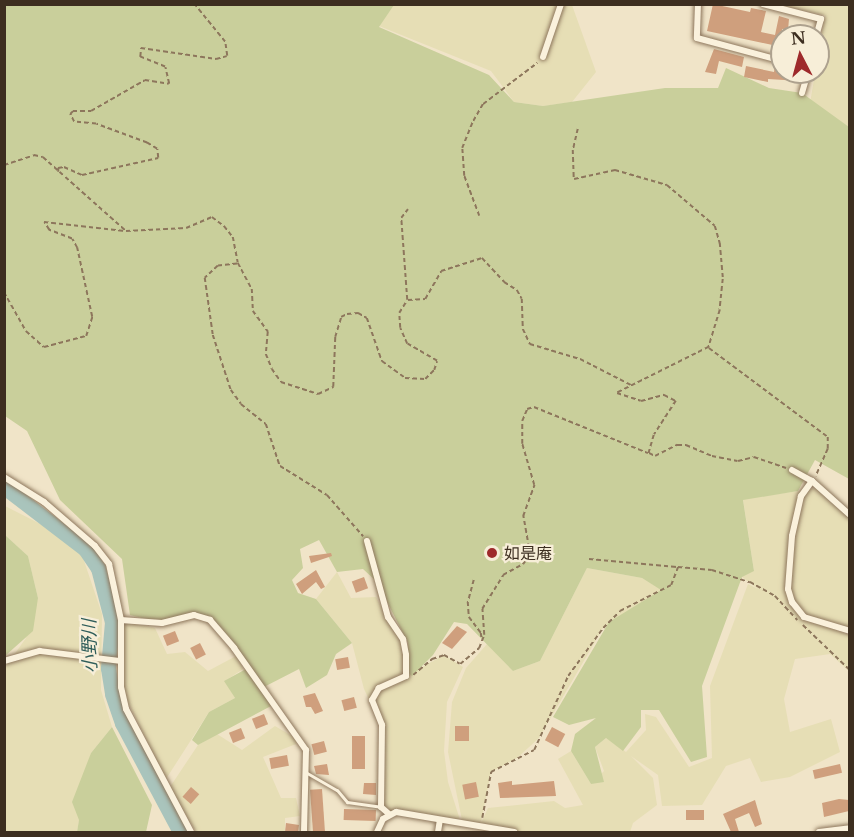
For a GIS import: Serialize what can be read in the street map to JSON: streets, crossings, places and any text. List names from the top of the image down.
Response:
{
  "water": ["小野川"],
  "places": ["如是庵"],
  "north": "top"
}
